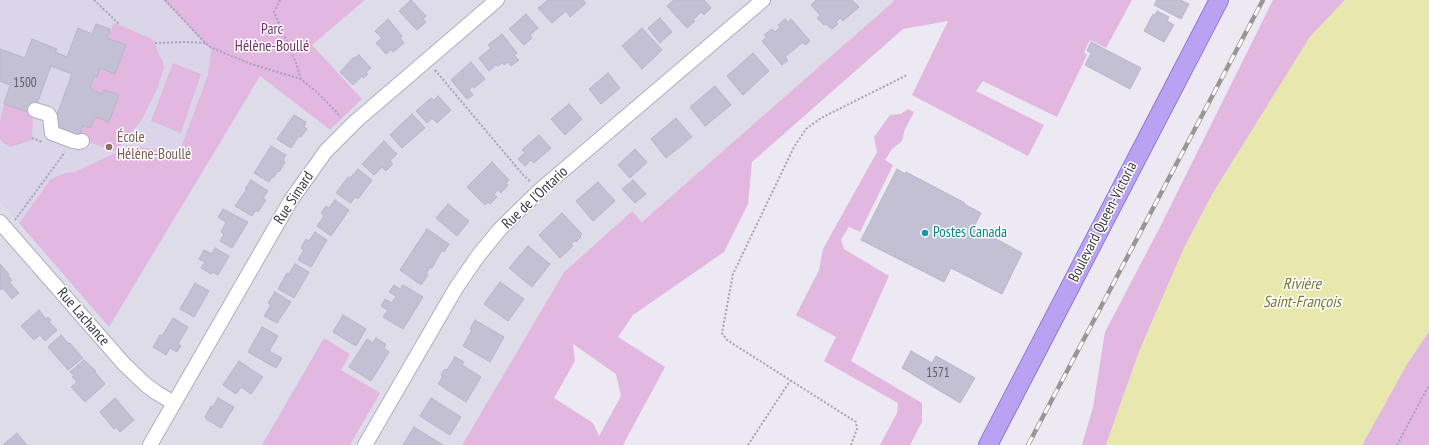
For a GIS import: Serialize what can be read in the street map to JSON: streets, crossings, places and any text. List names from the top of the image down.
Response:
{
  "streets": {
    "main road": ["Boulevard Queen-Victoria"],
    "street": ["Rue Simard", "Rue de l'Ontario", "Rue Lachance"]
  },
  "crossings": [
    ["Rue Simard", "Rue Lachance"]
  ],
  "water": ["Rivière Saint-François"],
  "parks": ["Parc Hélène-Boullé"],
  "places": ["École Hélène-Boullé", "Postes Canada"],
  "house_numbers": ["1500", "1571"]
}
